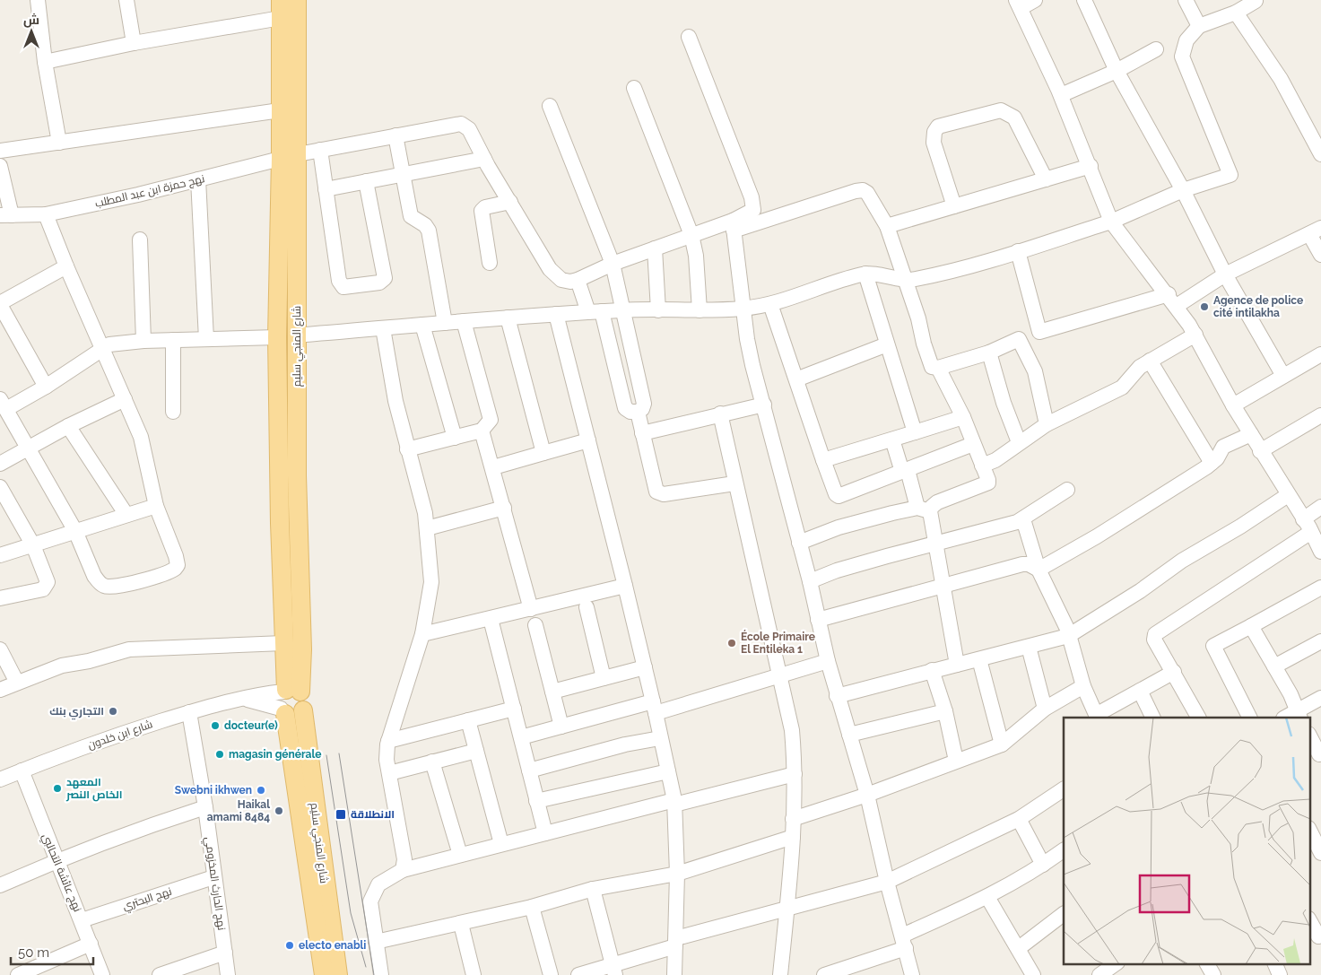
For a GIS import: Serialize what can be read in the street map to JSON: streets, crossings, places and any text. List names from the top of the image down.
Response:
{
  "streets": {
    "main road": ["شارع المنجي سليم"],
    "street": [
      "نهج حمزة ابن عبد المطلب",
      "شارع ابن خلدون",
      "نهج عائشة التحالبي",
      "نهج الحارث المخزومي",
      "نهج البحتري"
    ]
  },
  "crossings": [
    ["نهج حمزة ابن عبد المطلب", "شارع المنجي سليم"],
    ["شارع المنجي سليم", "شارع ابن خلدون"],
    ["شارع ابن خلدون", "نهج عائشة التحالبي"],
    ["شارع ابن خلدون", "نهج الحارث المخزومي"],
    ["نهج عائشة التحالبي", "نهج البحتري"],
    ["نهج الحارث المخزومي", "نهج البحتري"]
  ],
  "places": {
    "other": [
      "Agence de police cité intilakha",
      "École Primaire El Entileka 1",
      "التجاري بنك",
      "docteur(e)",
      "magasin générale",
      "المعهد الخاص النصر",
      "Swebni ikhwen",
      "Haikal amami 8484",
      "electo enabli"
    ],
    "transit": ["الانطلاقة"]
  },
  "scale_bar": "50 m",
  "north": "top"
}
